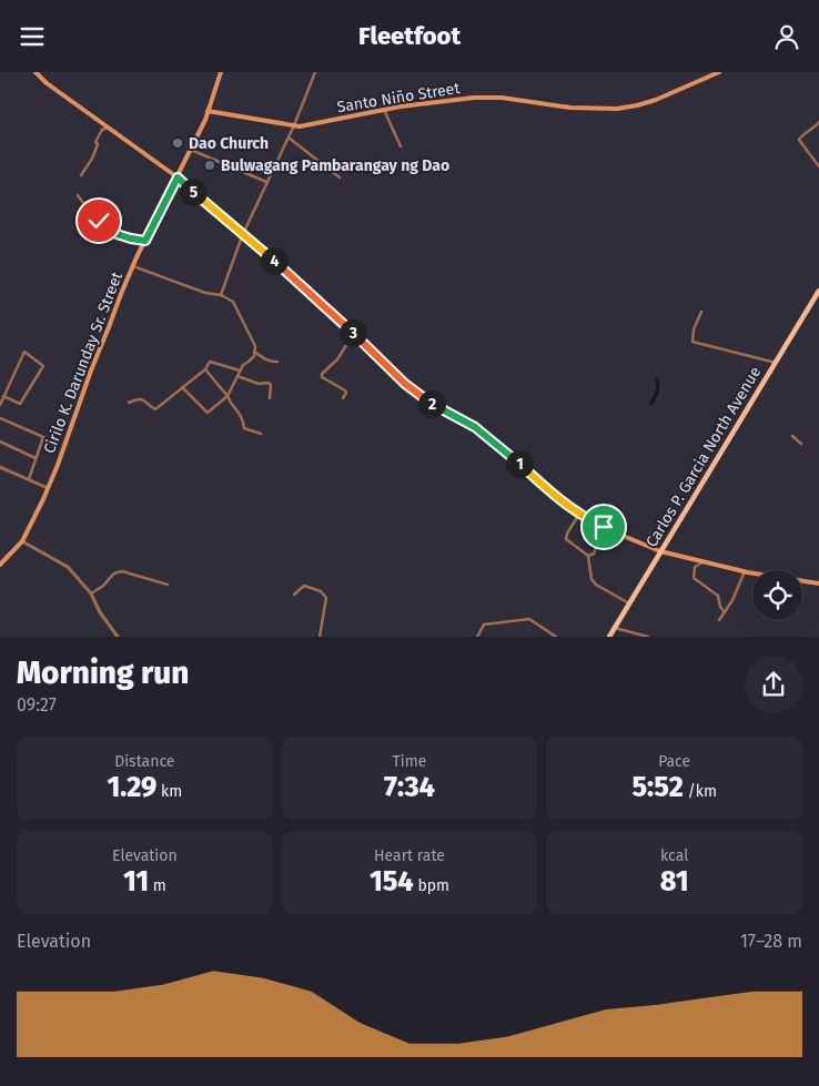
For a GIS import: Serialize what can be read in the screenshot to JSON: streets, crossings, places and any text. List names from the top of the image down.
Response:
{
  "streets": {
    "main road": ["Santo Niño Street", "Cirilo K. Darunday Sr. Street", "Carlos P. Garcia North Avenue"]
  },
  "crossings": [
    ["Santo Niño Street", "Cirilo K. Darunday Sr. Street"]
  ],
  "places": ["Dao Church", "Bulwagang Pambarangay ng Dao"],
  "page": {
    "header": "Fleetfoot",
    "pins": [
      "5",
      "4",
      "3",
      "2",
      "1"
    ],
    "heading": ["Morning run", "09:27"],
    "stats": [
      ["Distance", "1.29 km"],
      ["Time", "7:34"],
      ["Pace", "5:52 /km"],
      ["Elevation", "11 m"],
      ["Heart rate", "154 bpm"],
      ["kcal", "81"]
    ],
    "chart": ["Elevation", "17–28 m"]
  }
}
